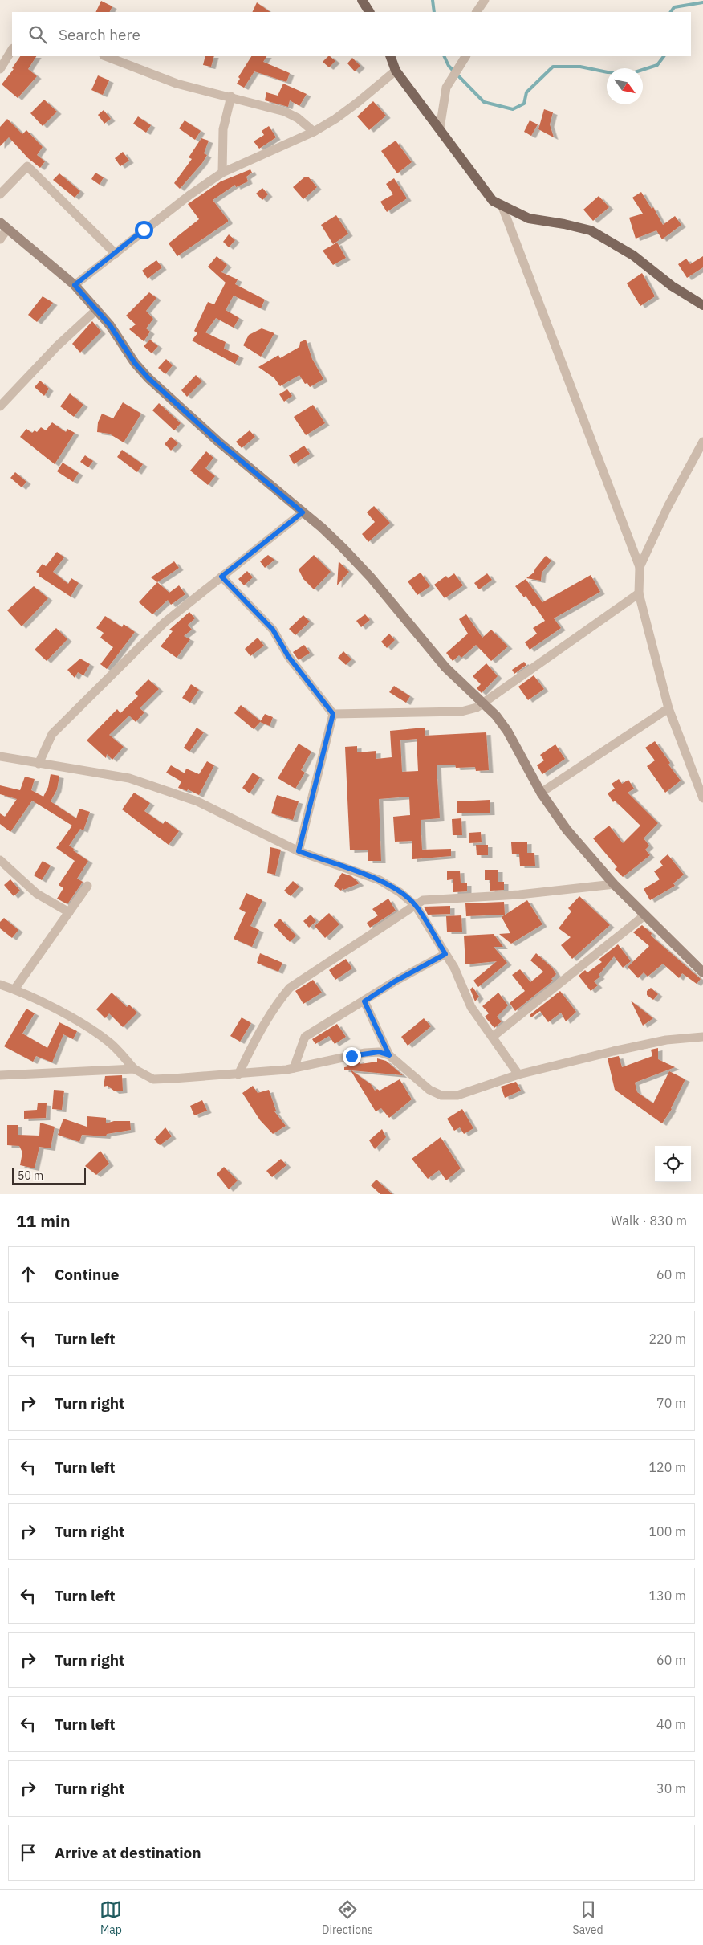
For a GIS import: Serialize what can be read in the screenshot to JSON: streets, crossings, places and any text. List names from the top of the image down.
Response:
{
  "scale_bar": "50 m",
  "north": "bottom right",
  "page": {
    "search": "Search here",
    "scale": "50 m",
    "heading": ["11 min", "Walk · 830 m"],
    "list": [
      ["Continue", "60 m"],
      ["Turn left", "220 m"],
      ["Turn right", "70 m"],
      ["Turn left", "120 m"],
      ["Turn right", "100 m"],
      ["Turn left", "130 m"],
      ["Turn right", "60 m"],
      ["Turn left", "40 m"],
      ["Turn right", "30 m"],
      "Arrive at destination"
    ],
    "nav": ["Map", "Directions", "Saved"]
  }
}
